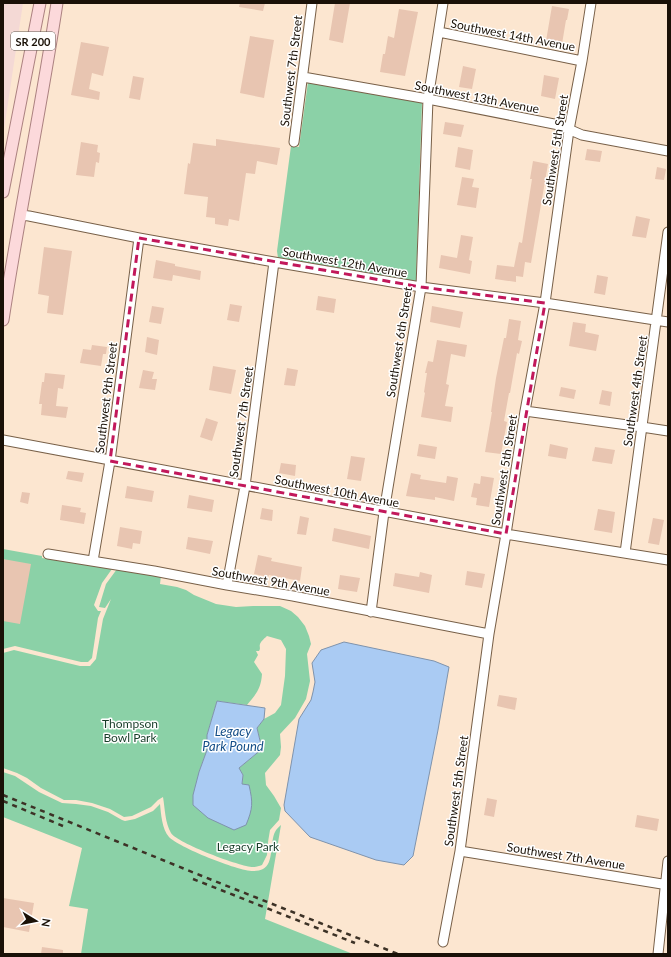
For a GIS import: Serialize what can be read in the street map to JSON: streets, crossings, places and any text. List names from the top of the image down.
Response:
{
  "streets": {
    "main road": ["SR 200"],
    "street": [
      "Southwest 14th Avenue",
      "Southwest 7th Street",
      "Southwest 13th Avenue",
      "Southwest 5th Street",
      "Southwest 12th Avenue",
      "Southwest 6th Street",
      "Southwest 4th Street",
      "Southwest 9th Street",
      "Southwest 10th Avenue",
      "Southwest 9th Avenue",
      "Southwest 7th Avenue"
    ]
  },
  "crossings": [
    ["Southwest 14th Avenue", "Southwest 5th Street"],
    ["Southwest 14th Avenue", "Southwest 6th Street"],
    ["SR 200", "Southwest 12th Avenue"],
    ["Southwest 7th Street", "Southwest 13th Avenue"],
    ["Southwest 7th Street", "Southwest 12th Avenue"],
    ["Southwest 7th Street", "Southwest 10th Avenue"],
    ["Southwest 7th Street", "Southwest 9th Avenue"],
    ["Southwest 13th Avenue", "Southwest 5th Street"],
    ["Southwest 13th Avenue", "Southwest 6th Street"],
    ["Southwest 5th Street", "Southwest 12th Avenue"],
    ["Southwest 5th Street", "Southwest 10th Avenue"],
    ["Southwest 5th Street", "Southwest 9th Avenue"],
    ["Southwest 5th Street", "Southwest 7th Avenue"],
    ["Southwest 12th Avenue", "Southwest 6th Street"],
    ["Southwest 12th Avenue", "Southwest 4th Street"],
    ["Southwest 12th Avenue", "Southwest 9th Street"],
    ["Southwest 6th Street", "Southwest 10th Avenue"],
    ["Southwest 6th Street", "Southwest 9th Avenue"],
    ["Southwest 4th Street", "Southwest 10th Avenue"],
    ["Southwest 9th Street", "Southwest 10th Avenue"],
    ["Southwest 9th Street", "Southwest 9th Avenue"]
  ],
  "water": ["Legacy Park Pound"],
  "parks": ["Thompson Bowl Park", "Legacy Park"],
  "north": "right"
}
